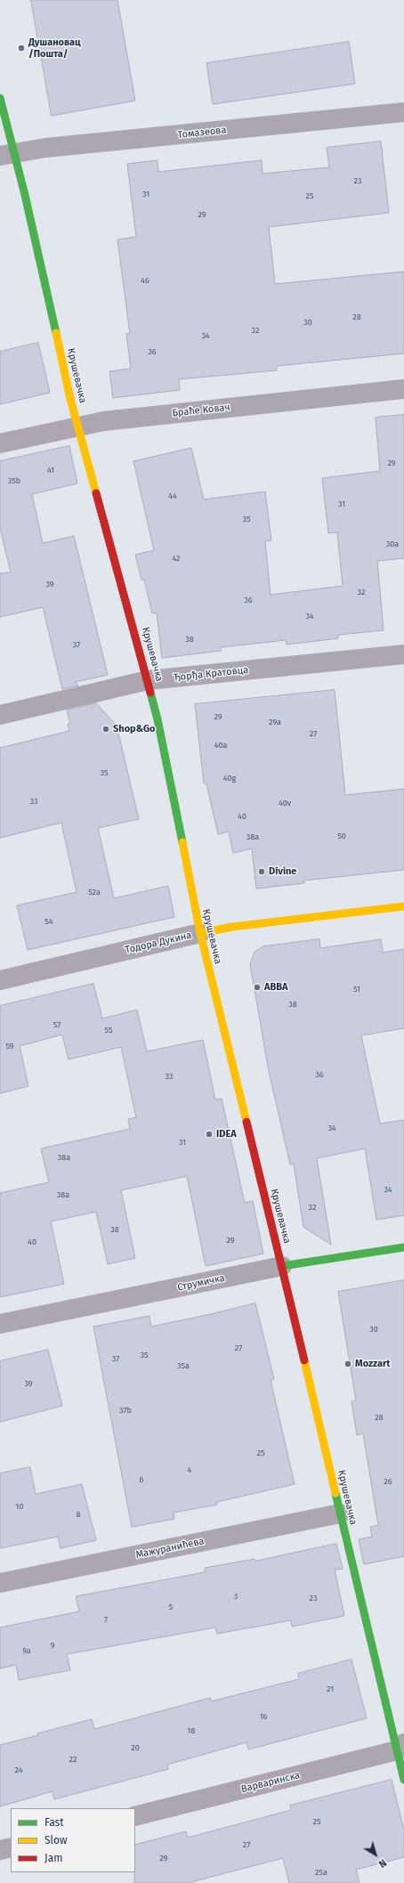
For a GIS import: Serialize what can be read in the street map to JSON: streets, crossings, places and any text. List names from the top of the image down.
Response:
{
  "streets": {
    "main road": ["Крушевачка", "Тодора Дукина", "Струмичка"],
    "street": [
      "Томазеова",
      "Браће Ковач",
      "Ђорђа Кратовца",
      "Мажуранићева",
      "Варваринска"
    ]
  },
  "crossings": [
    ["Томазеова", "Крушевачка"],
    ["Крушевачка", "Браће Ковач"],
    ["Крушевачка", "Ђорђа Кратовца"],
    ["Крушевачка", "Тодора Дукина"],
    ["Крушевачка", "Струмичка"],
    ["Крушевачка", "Мажуранићева"],
    ["Крушевачка", "Варваринска"]
  ],
  "places": [
    "Душановац /Пошта/",
    "Shop&Go",
    "Divine",
    "ABBA",
    "IDEA",
    "Mozzart"
  ],
  "house_numbers": [
    "23",
    "31",
    "25",
    "29",
    "46",
    "28",
    "30",
    "32",
    "34",
    "36",
    "29",
    "41",
    "35b",
    "44",
    "31",
    "35",
    "30a",
    "42",
    "39",
    "32",
    "36",
    "34",
    "38",
    "37",
    "29",
    "29a",
    "27",
    "40a",
    "35",
    "40g",
    "33",
    "40v",
    "40",
    "50",
    "38a",
    "52a",
    "54",
    "51",
    "38",
    "57",
    "55",
    "59",
    "36",
    "33",
    "34",
    "31",
    "38a",
    "34",
    "38a",
    "32",
    "38",
    "29",
    "40",
    "30",
    "27",
    "35",
    "37",
    "35a",
    "39",
    "37b",
    "28",
    "25",
    "4",
    "6",
    "26",
    "10",
    "8",
    "3",
    "23",
    "5",
    "7",
    "9",
    "9a",
    "21",
    "16",
    "18",
    "20",
    "22",
    "24",
    "25",
    "27",
    "29",
    "25a"
  ],
  "legend": ["Fast", "Slow", "Jam"],
  "north": "bottom right"
}
